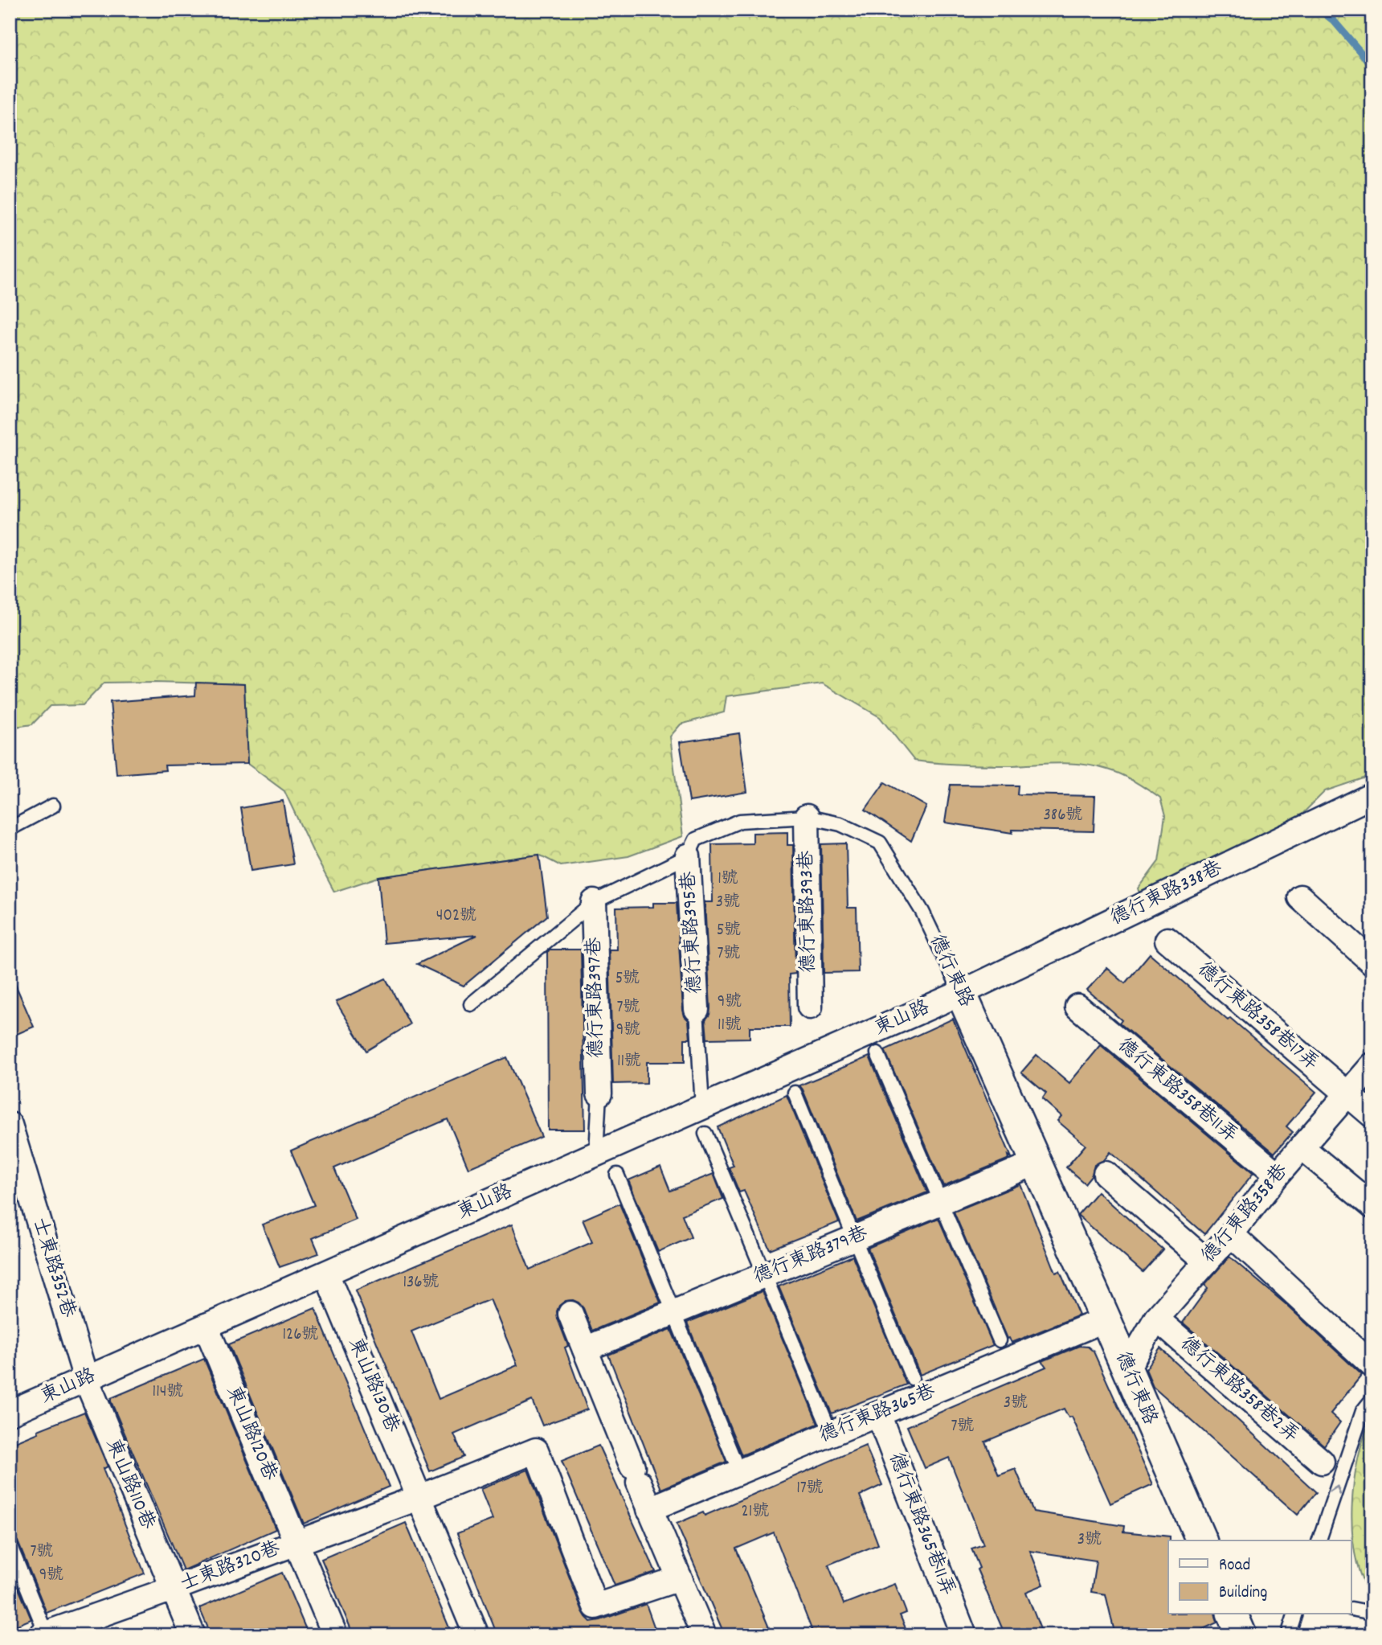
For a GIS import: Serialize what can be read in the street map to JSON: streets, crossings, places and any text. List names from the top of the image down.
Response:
{
  "streets": {
    "street": [
      "德行東路338巷",
      "德行東路393巷",
      "德行東路395巷",
      "德行東路",
      "德行東路397巷",
      "德行東路358巷17弄",
      "東山路",
      "德行東路358巷11弄",
      "德行東路358巷",
      "德行東路379巷",
      "士東路352巷",
      "東山路130巷",
      "德行東路358巷2弄",
      "德行東路365巷",
      "東山路120巷",
      "東山路110巷",
      "德行東路365巷11弄",
      "士東路320巷"
    ]
  },
  "crossings": [
    ["德行東路338巷", "德行東路"],
    ["德行東路338巷", "東山路"],
    ["德行東路393巷", "德行東路"],
    ["德行東路395巷", "德行東路"],
    ["德行東路", "德行東路397巷"],
    ["德行東路", "東山路"],
    ["德行東路", "德行東路358巷"],
    ["德行東路", "德行東路379巷"],
    ["德行東路", "德行東路365巷"],
    ["德行東路358巷17弄", "德行東路358巷"],
    ["東山路", "士東路352巷"],
    ["東山路", "東山路130巷"],
    ["東山路", "東山路120巷"],
    ["東山路", "東山路110巷"],
    ["德行東路358巷11弄", "德行東路358巷"],
    ["德行東路358巷", "德行東路358巷2弄"],
    ["士東路352巷", "東山路110巷"],
    ["東山路130巷", "士東路320巷"],
    ["德行東路365巷", "德行東路365巷11弄"],
    ["東山路120巷", "士東路320巷"],
    ["東山路110巷", "士東路320巷"]
  ],
  "house_numbers": [
    "386號",
    "1號",
    "3號",
    "402號",
    "5號",
    "7號",
    "5號",
    "9號",
    "7號",
    "11號",
    "9號",
    "11號",
    "136號",
    "126號",
    "114號",
    "3號",
    "7號",
    "17號",
    "21號",
    "3號",
    "7號",
    "9號"
  ],
  "legend": ["Road", "Building"]
}
